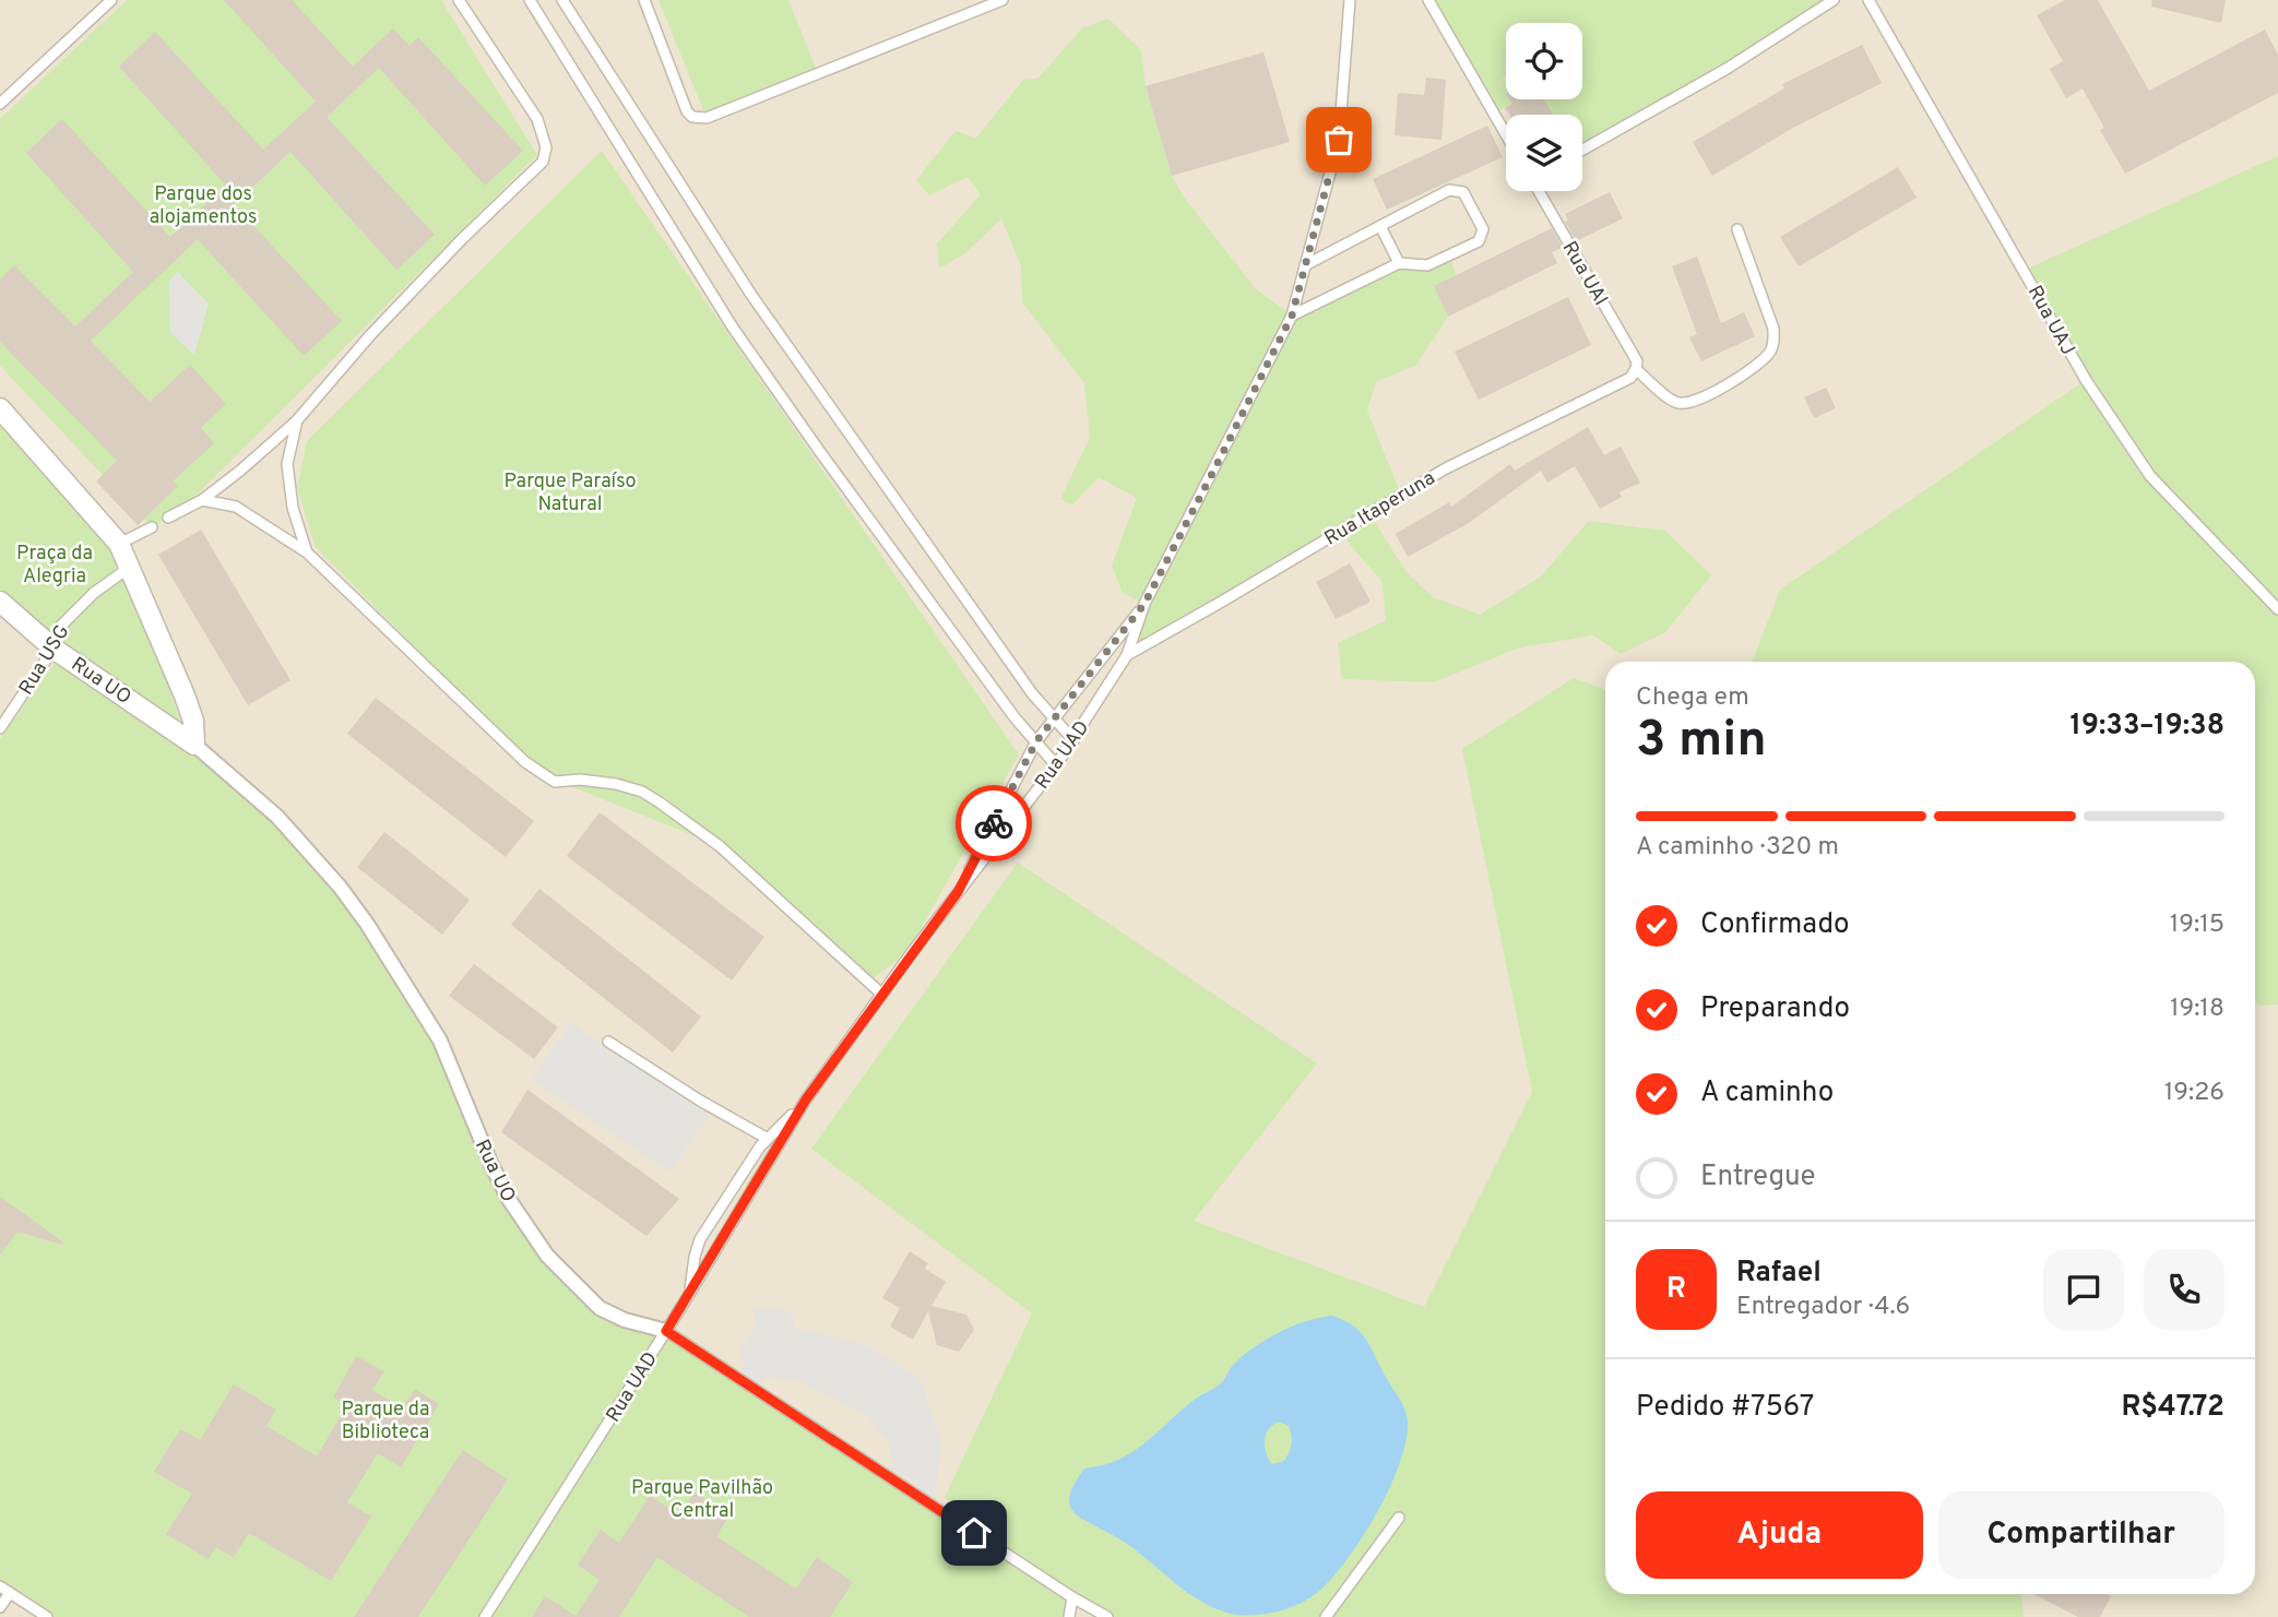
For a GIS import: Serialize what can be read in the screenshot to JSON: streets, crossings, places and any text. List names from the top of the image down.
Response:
{
  "streets": {
    "street": ["Rua UO"],
    "lane": [
      "Rua UAI",
      "Rua UAJ",
      "Rua Itaperuna",
      "Rua USG",
      "Rua UAD"
    ]
  },
  "crossings": [
    ["Rua UAI", "Rua Itaperuna"],
    ["Rua Itaperuna", "Rua UAD"],
    ["Rua USG", "Rua UO"],
    ["Rua UO", "Rua UAD"]
  ],
  "parks": [
    "Parque dos alojamentos",
    "Parque Paraíso Natural",
    "Praça da Alegria",
    "Parque da Biblioteca",
    "Parque Pavilhão Central"
  ],
  "page": {
    "heading": ["3 min", "Chega em", "19:33–19:38"],
    "panel": [
      "Rafael",
      "Entregador · 4.6",
      "Pedido #7567",
      "R$47.72"
    ],
    "bar": "A caminho · 320 m",
    "list": [
      ["Confirmado", "19:15"],
      ["Preparando", "19:18"],
      ["A caminho", "19:26"],
      "Entregue"
    ],
    "round": "R",
    "buttons": ["Ajuda", "Compartilhar"]
  }
}
